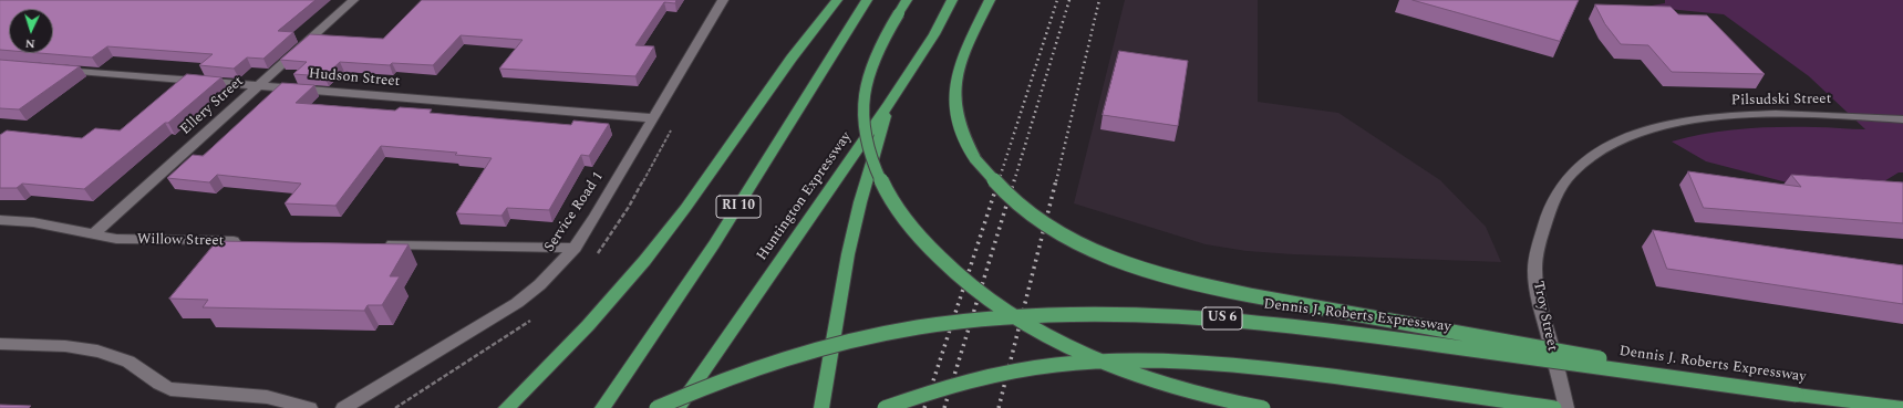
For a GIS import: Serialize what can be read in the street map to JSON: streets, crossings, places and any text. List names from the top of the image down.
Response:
{
  "streets": {
    "highway": [
      "Huntington Expressway",
      "RI 10",
      "Dennis J. Roberts Expressway",
      "US 6"
    ],
    "street": [
      "Hudson Street",
      "Pilsudski Street",
      "Ellery Street",
      "Service Road 1",
      "Willow Street",
      "Troy Street"
    ]
  },
  "crossings": [
    ["Hudson Street", "Ellery Street"],
    ["Hudson Street", "Service Road 1"],
    ["Pilsudski Street", "Troy Street"],
    ["Ellery Street", "Willow Street"]
  ],
  "north": "bottom"
}
